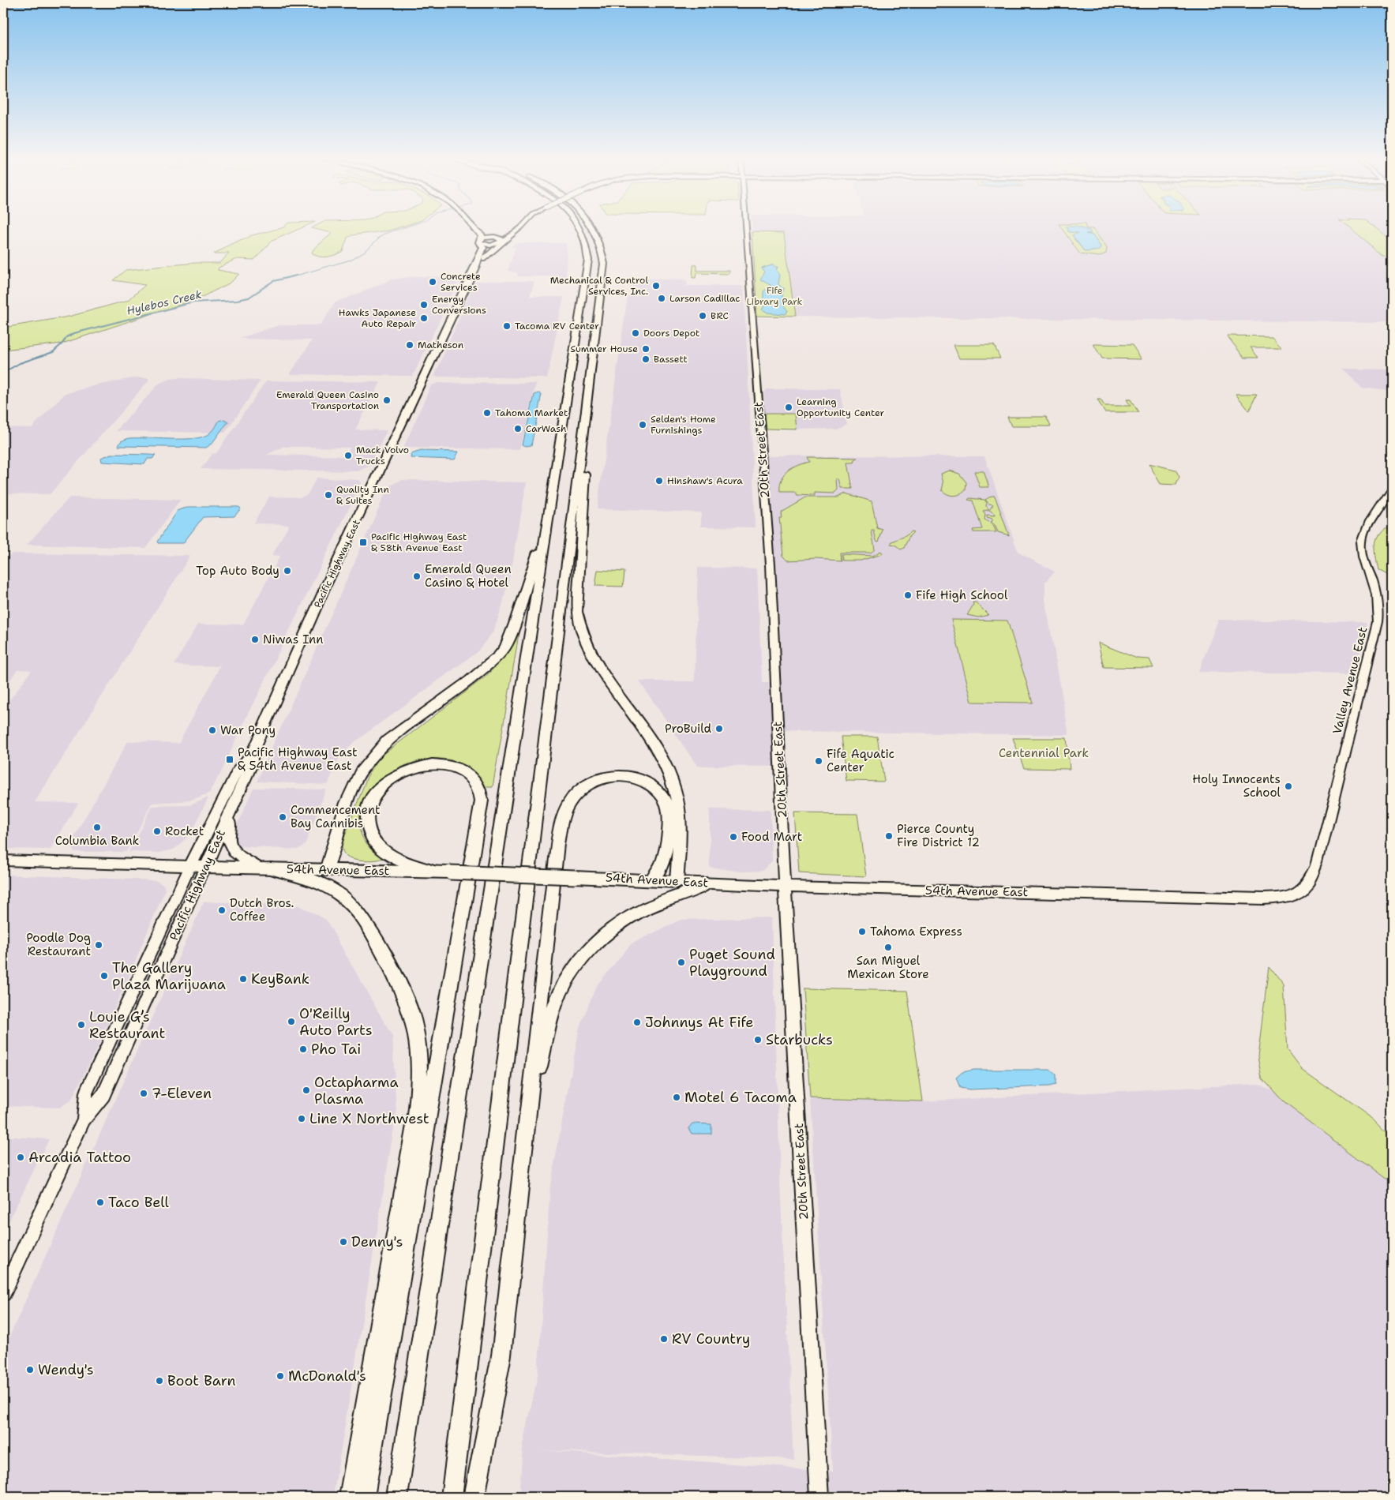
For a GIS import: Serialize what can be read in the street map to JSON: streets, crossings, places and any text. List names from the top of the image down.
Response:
{
  "streets": {
    "main road": [
      "20th Street East",
      "Pacific Highway East",
      "Valley Avenue East",
      "54th Avenue East"
    ]
  },
  "crossings": [
    ["20th Street East", "54th Avenue East"],
    ["Pacific Highway East", "54th Avenue East"],
    ["Valley Avenue East", "54th Avenue East"]
  ],
  "water": ["Hylebos Creek"],
  "parks": ["Fife Library Park", "Centennial Park"],
  "places": {
    "other": [
      "Concrete Services",
      "Mechanical & Control Services, Inc.",
      "Larson Cadillac",
      "Energy Conversions",
      "BRC",
      "Hawks Japanese Auto Repair",
      "Tacoma RV Center",
      "Doors Depot",
      "Matheson",
      "Summer House",
      "Bassett",
      "Emerald Queen Casino Transportation",
      "Learning Opportunity Center",
      "Tahoma Market",
      "Selden's Home Furnishings",
      "CarWash",
      "Mack Volvo Trucks",
      "Hinshaw's Acura",
      "Quality Inn & Suites",
      "Top Auto Body",
      "Emerald Queen Casino & Hotel",
      "Fife High School",
      "Niwas Inn",
      "ProBuild",
      "War Pony",
      "Fife Aquatic Center",
      "Holy Innocents School",
      "Commencement Bay Cannibis",
      "Columbia Bank",
      "Rocket",
      "Pierce County Fire District 12",
      "Food Mart",
      "Dutch Bros. Coffee",
      "Tahoma Express",
      "Poodle Dog Restaurant",
      "San Miguel Mexican Store",
      "Puget Sound Playground",
      "The Gallery Plaza Marijuana",
      "KeyBank",
      "O'Reilly Auto Parts",
      "Johnnys At Fife",
      "Louie G’s Restaurant",
      "Starbucks",
      "Pho Tai",
      "Octapharma Plasma",
      "7-Eleven",
      "Motel 6 Tacoma",
      "Line X Northwest",
      "Arcadia Tattoo",
      "Taco Bell",
      "Denny's",
      "RV Country",
      "Wendy's",
      "McDonald's",
      "Boot Barn"
    ],
    "transit": ["Pacific Highway East & 58th Avenue East", "Pacific Highway East & 54th Avenue East"]
  }
}
